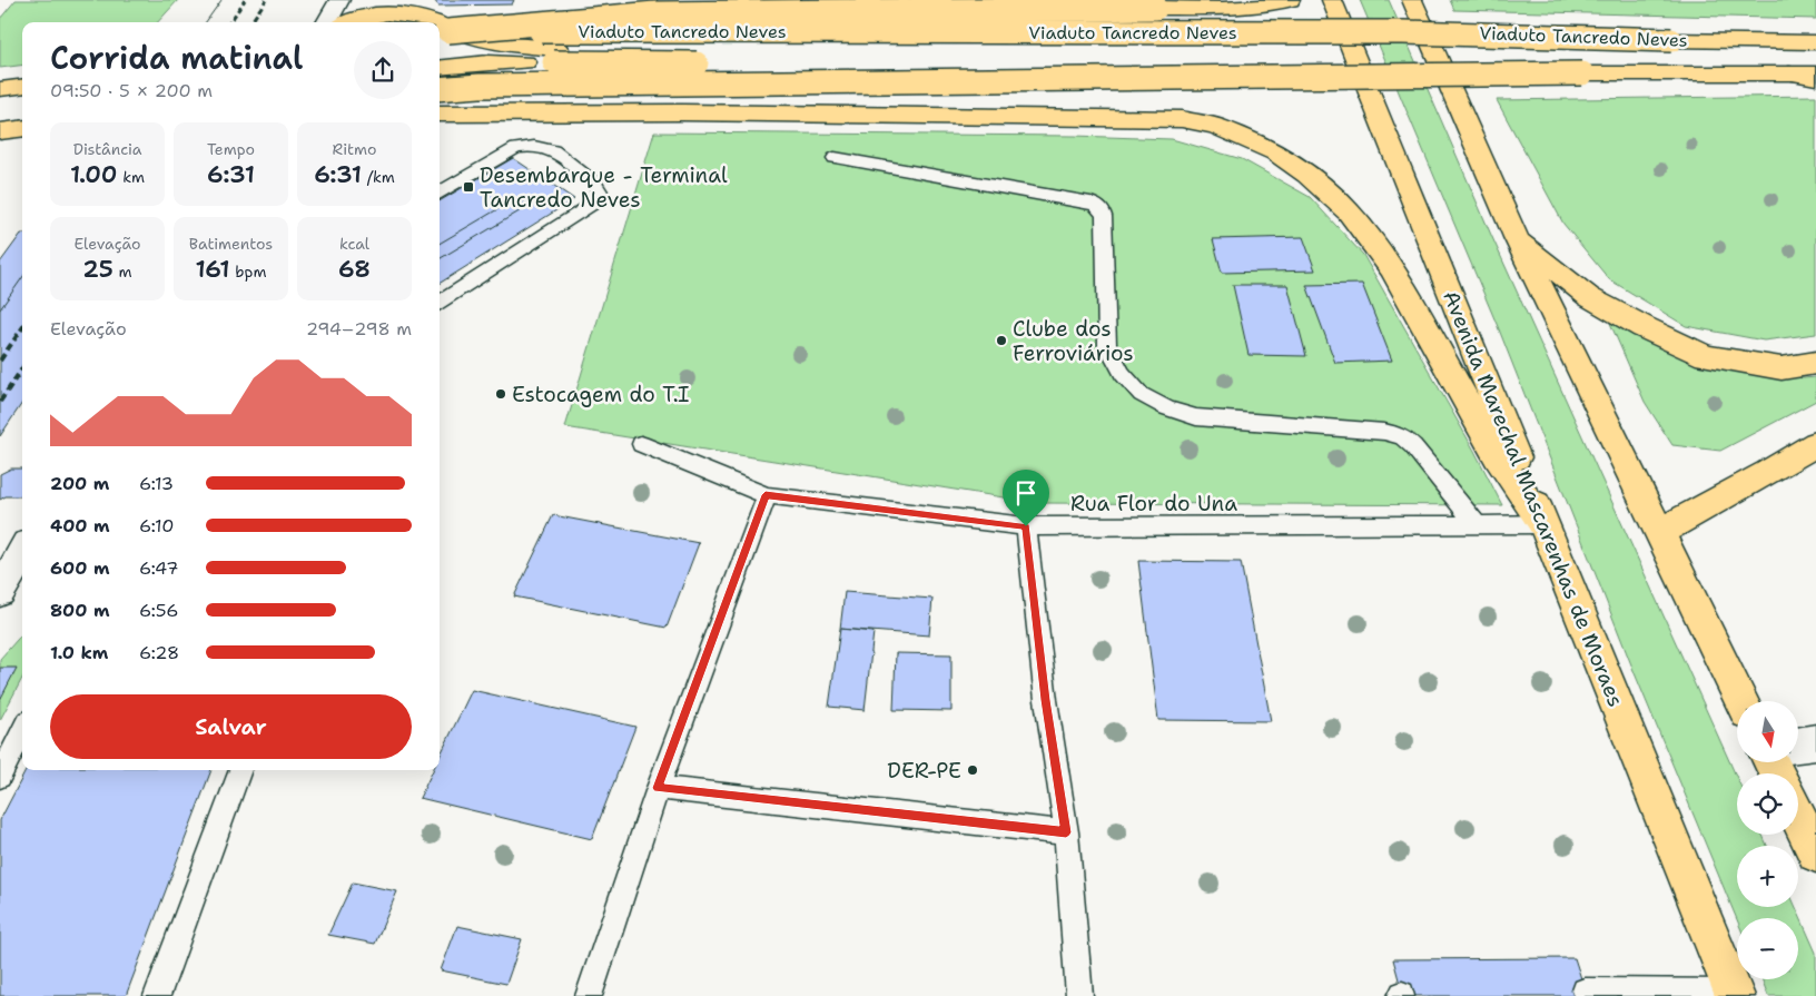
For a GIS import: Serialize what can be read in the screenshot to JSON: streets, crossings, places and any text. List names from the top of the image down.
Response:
{
  "streets": {
    "main road": ["Viaduto Tancredo Neves", "Avenida Marechal Mascarenhas de Moraes"],
    "lane": ["Rua Flor do Una"]
  },
  "crossings": [
    ["Avenida Marechal Mascarenhas de Moraes", "Rua Flor do Una"]
  ],
  "places": {
    "transit": ["Desembarque - Terminal Tancredo Neves"],
    "other": ["Clube dos Ferroviários", "Estocagem do T.I", "DER-PE"]
  },
  "north": "bottom",
  "page": {
    "heading": ["Corrida matinal", "09:50 · 5 × 200 m"],
    "stats": [
      ["Distância", "1.00 km"],
      ["Tempo", "6:31"],
      ["Ritmo", "6:31 /km"],
      ["Elevação", "25 m"],
      ["Batimentos", "161 bpm"],
      ["kcal", "68"]
    ],
    "chart": ["Elevação", "294–298 m"],
    "list": [
      {
        "name": "200 m",
        "note": "6:13"
      },
      {
        "name": "400 m",
        "note": "6:10"
      },
      {
        "name": "600 m",
        "note": "6:47"
      },
      {
        "name": "800 m",
        "note": "6:56"
      },
      {
        "name": "1.0 km",
        "note": "6:28"
      }
    ],
    "buttons": "Salvar",
    "map_buttons": ["+", "−"]
  }
}
